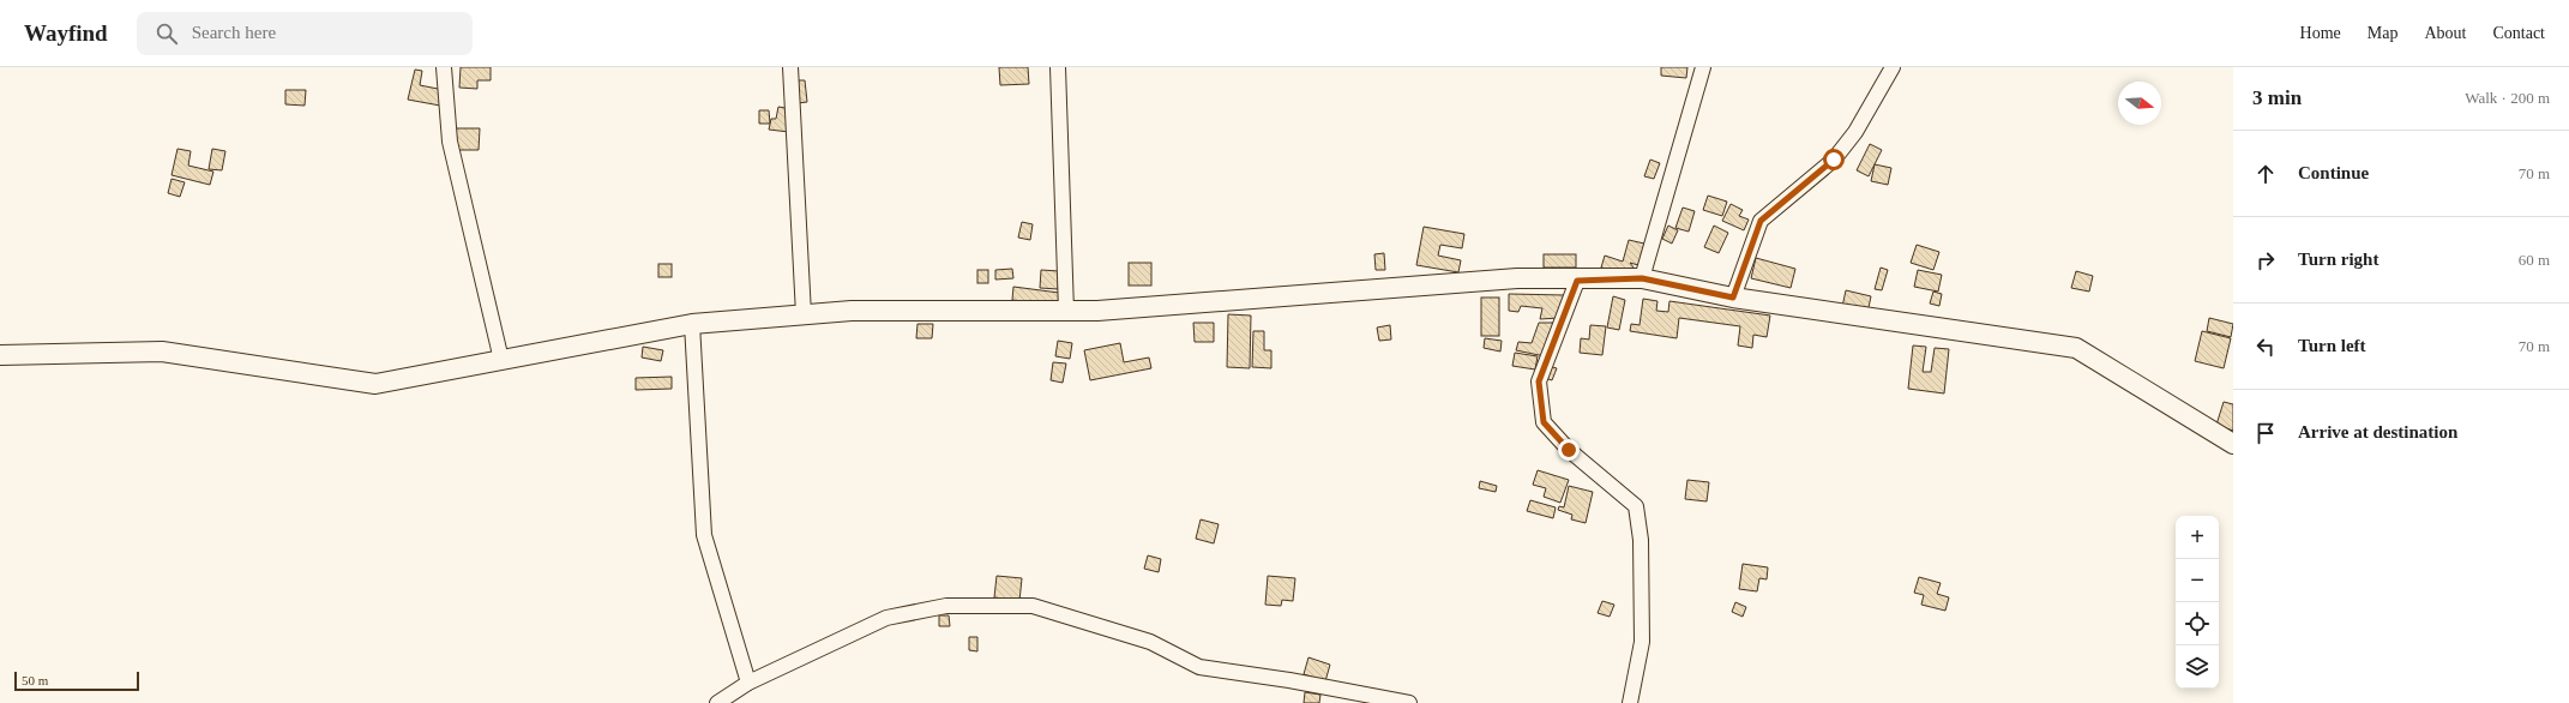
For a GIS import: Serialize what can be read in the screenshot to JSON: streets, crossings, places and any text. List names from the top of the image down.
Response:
{
  "scale_bar": "50 m",
  "north": "right",
  "page": {
    "header": "Wayfind",
    "search": "Search here",
    "nav": [
      "Home",
      "Map",
      "About",
      "Contact"
    ],
    "heading": ["3 min", "Walk · 200 m"],
    "list": [
      ["Continue", "70 m"],
      ["Turn right", "60 m"],
      ["Turn left", "70 m"],
      "Arrive at destination"
    ],
    "map_buttons": ["+", "−"],
    "scale": "50 m"
  }
}
